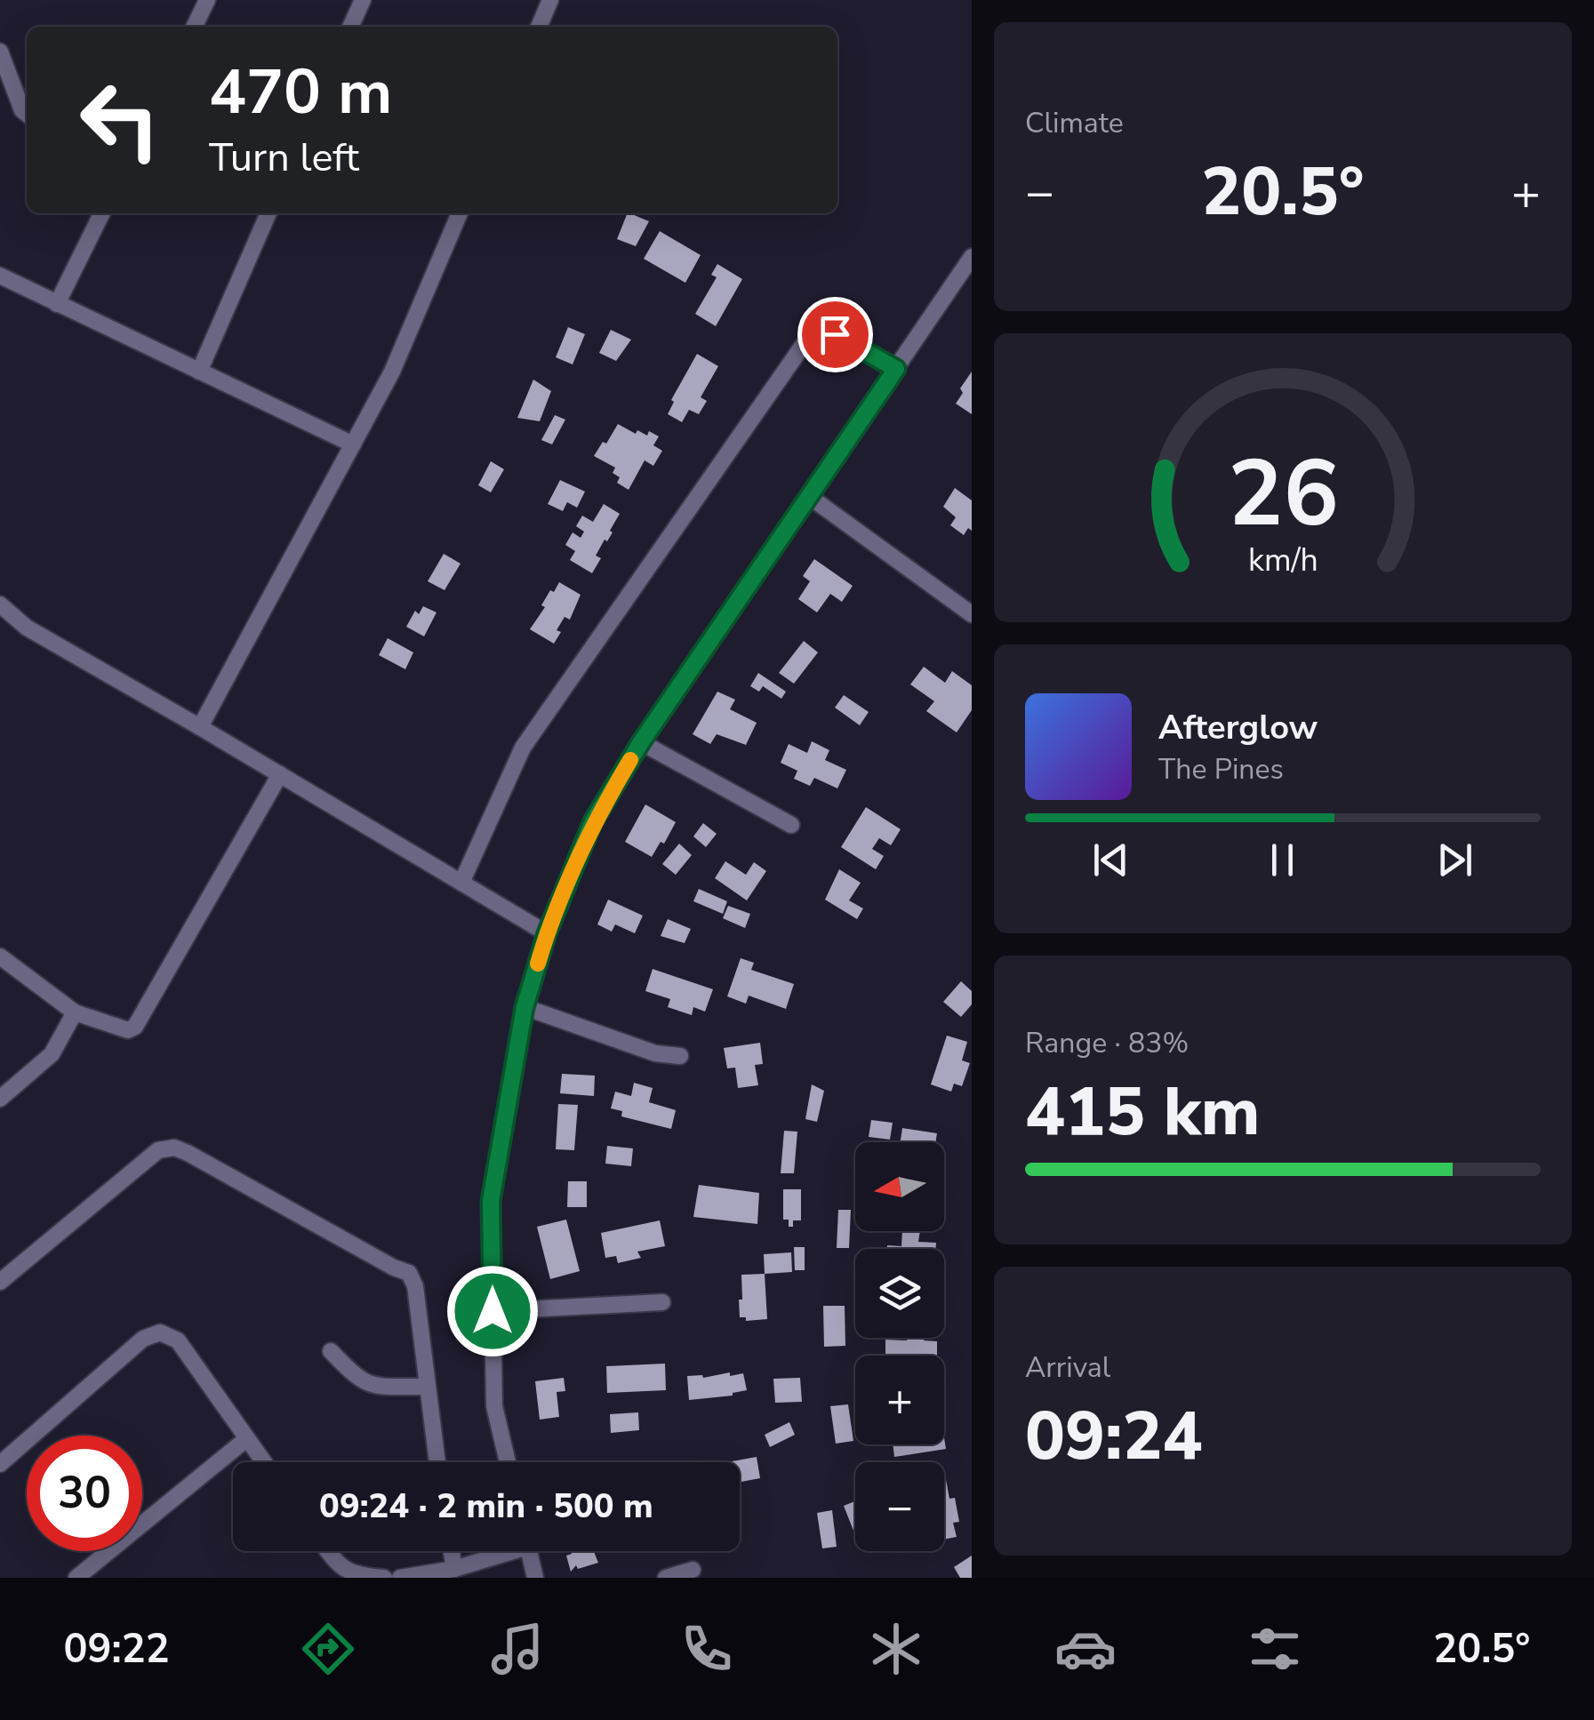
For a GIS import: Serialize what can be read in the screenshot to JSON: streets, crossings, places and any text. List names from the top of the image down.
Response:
{
  "north": "left",
  "page": {
    "tile": [
      "Climate",
      ["Range · 83%", "415 km"],
      ["Arrival", "09:24"]
    ],
    "turn": ["470 m", "Turn left"],
    "heat": ["−", "20.5°", "+"],
    "song": ["Afterglow", "The Pines"],
    "map_buttons": ["+", "−"],
    "limit": "30",
    "trip": "09:24 · 2 min · 500 m",
    "tabs": ["09:22", "20.5°"],
    "gauge": ["26", "km/h"]
  }
}
